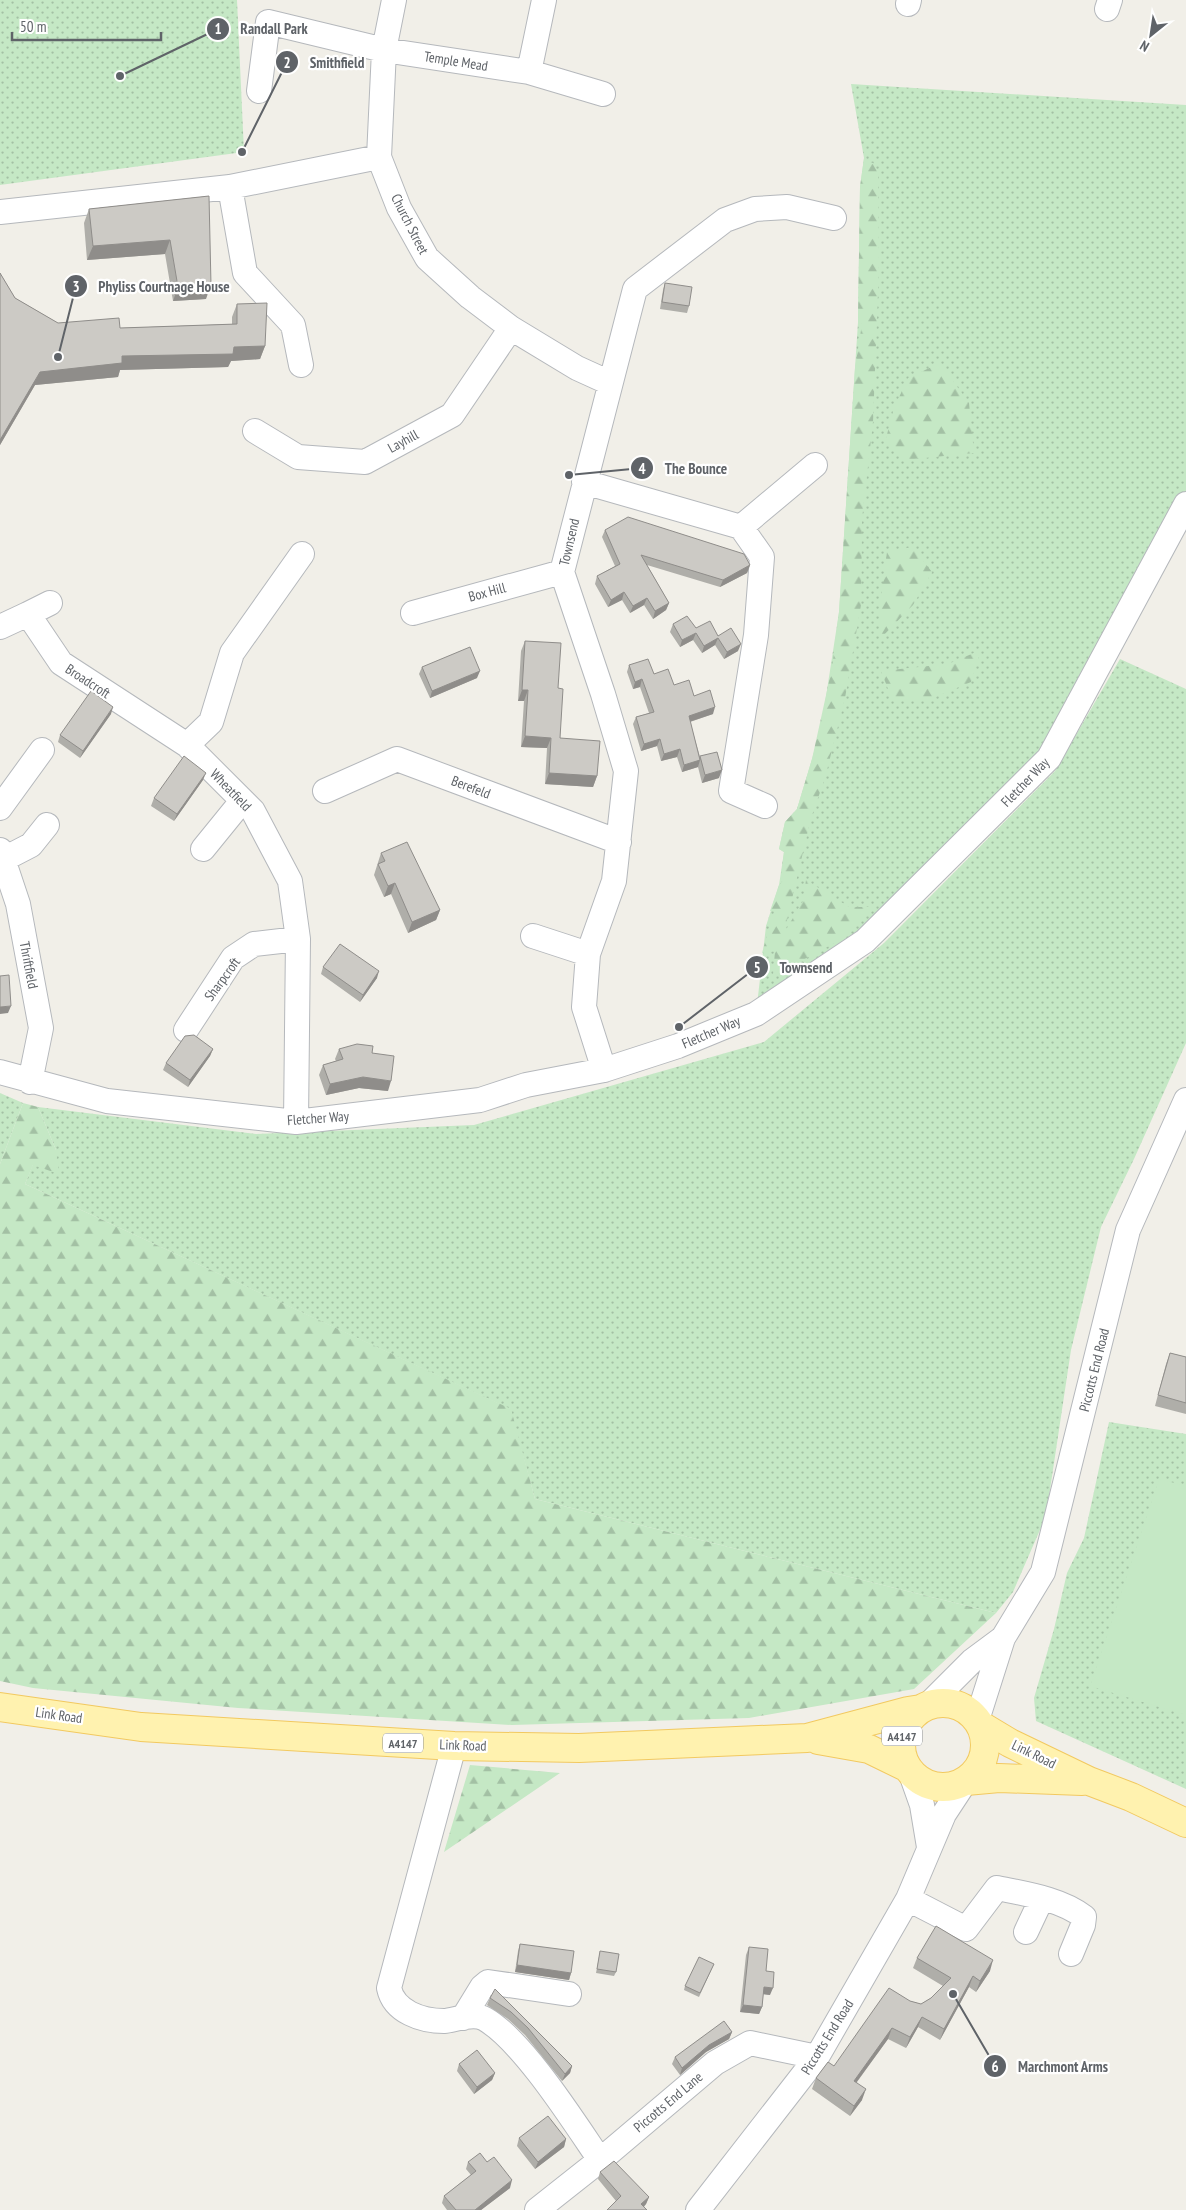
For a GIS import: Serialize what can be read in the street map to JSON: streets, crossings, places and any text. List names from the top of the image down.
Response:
{
  "streets": {
    "main road": ["Link Road", "A4147"],
    "street": [
      "Temple Mead",
      "Church Street",
      "Layhill",
      "Townsend",
      "Box Hill",
      "Broadcroft",
      "Fletcher Way",
      "Berefeld",
      "Wheatfield",
      "Thriftfield",
      "Sharpcroft",
      "Piccotts End Road",
      "Piccotts End Lane"
    ]
  },
  "crossings": [
    ["Temple Mead", "Church Street"],
    ["Church Street", "Layhill"],
    ["Church Street", "Townsend"],
    ["Townsend", "Box Hill"],
    ["Townsend", "Fletcher Way"],
    ["Townsend", "Berefeld"],
    ["Broadcroft", "Wheatfield"],
    ["Fletcher Way", "Wheatfield"],
    ["Fletcher Way", "Thriftfield"],
    ["Wheatfield", "Sharpcroft"],
    ["Piccotts End Road", "Link Road"],
    ["Piccotts End Road", "A4147"],
    ["Piccotts End Road", "Piccotts End Lane"],
    ["Link Road", "A4147"]
  ],
  "places": [
    "Randall Park",
    "Smithfield",
    "Phyliss Courtnage House",
    "The Bounce",
    "Townsend",
    "Marchmont Arms"
  ],
  "scale_bar": "50 m",
  "north": "bottom left"
}
